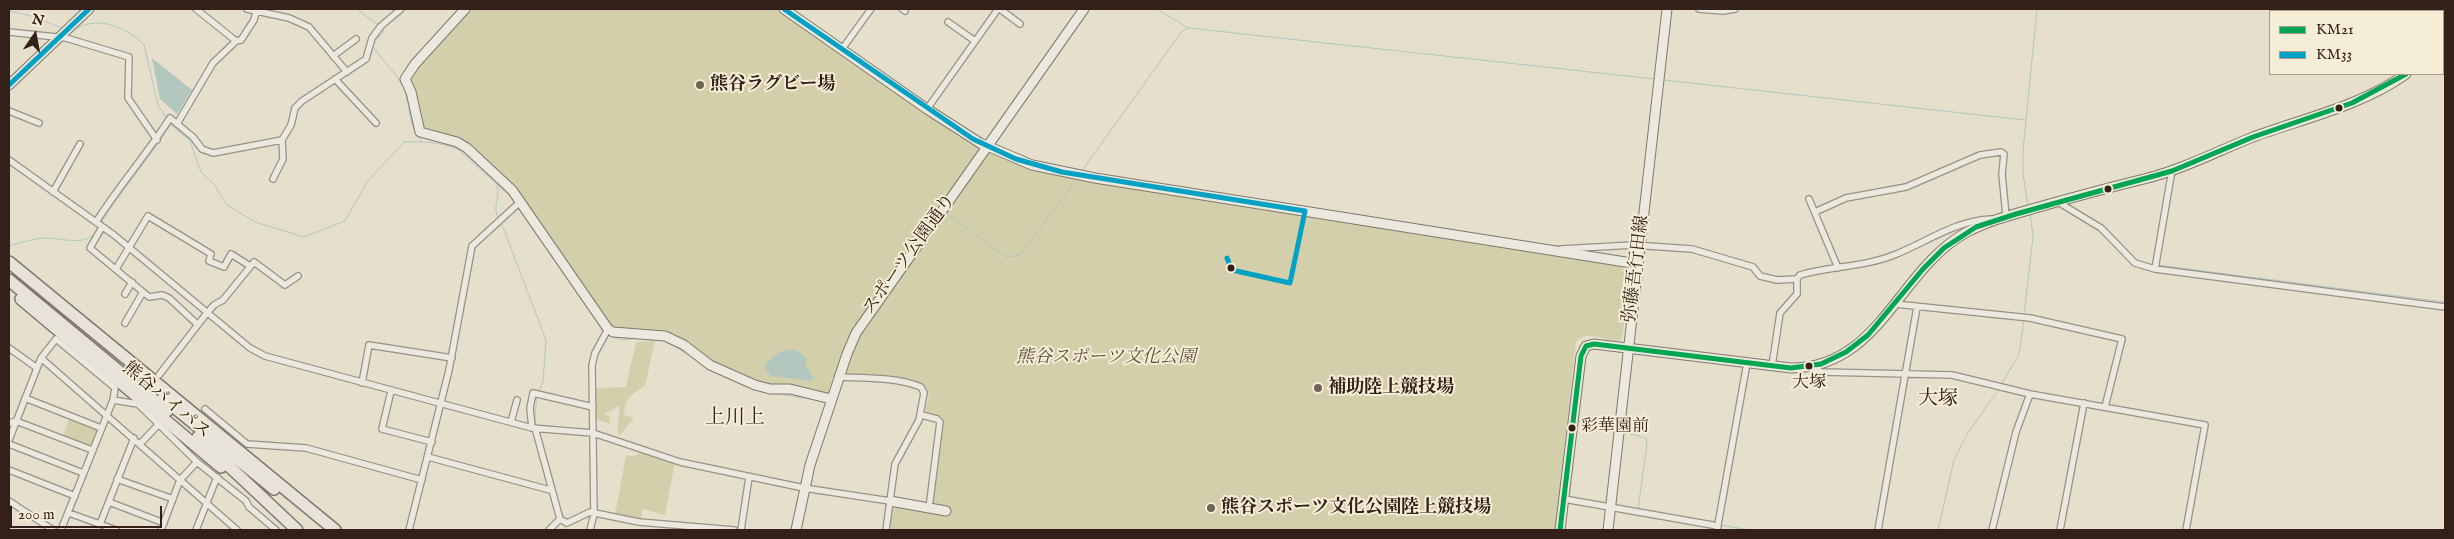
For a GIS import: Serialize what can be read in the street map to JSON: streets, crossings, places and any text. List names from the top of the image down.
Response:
{
  "streets": {
    "highway": ["熊谷バイパス"],
    "street": ["スポーツ公園通り", "弥藤吾行田線"]
  },
  "districts": ["大塚", "上川上"],
  "parks": ["熊谷スポーツ文化公園"],
  "places": [
    "熊谷ラグビー場",
    "大塚",
    "補助陸上競技場",
    "彩華園前",
    "熊谷スポーツ文化公園陸上競技場"
  ],
  "lines": ["transit line KM33", "transit line KM21"],
  "legend": ["KM21", "KM33"],
  "scale_bar": "200 m",
  "north": "top"
}
